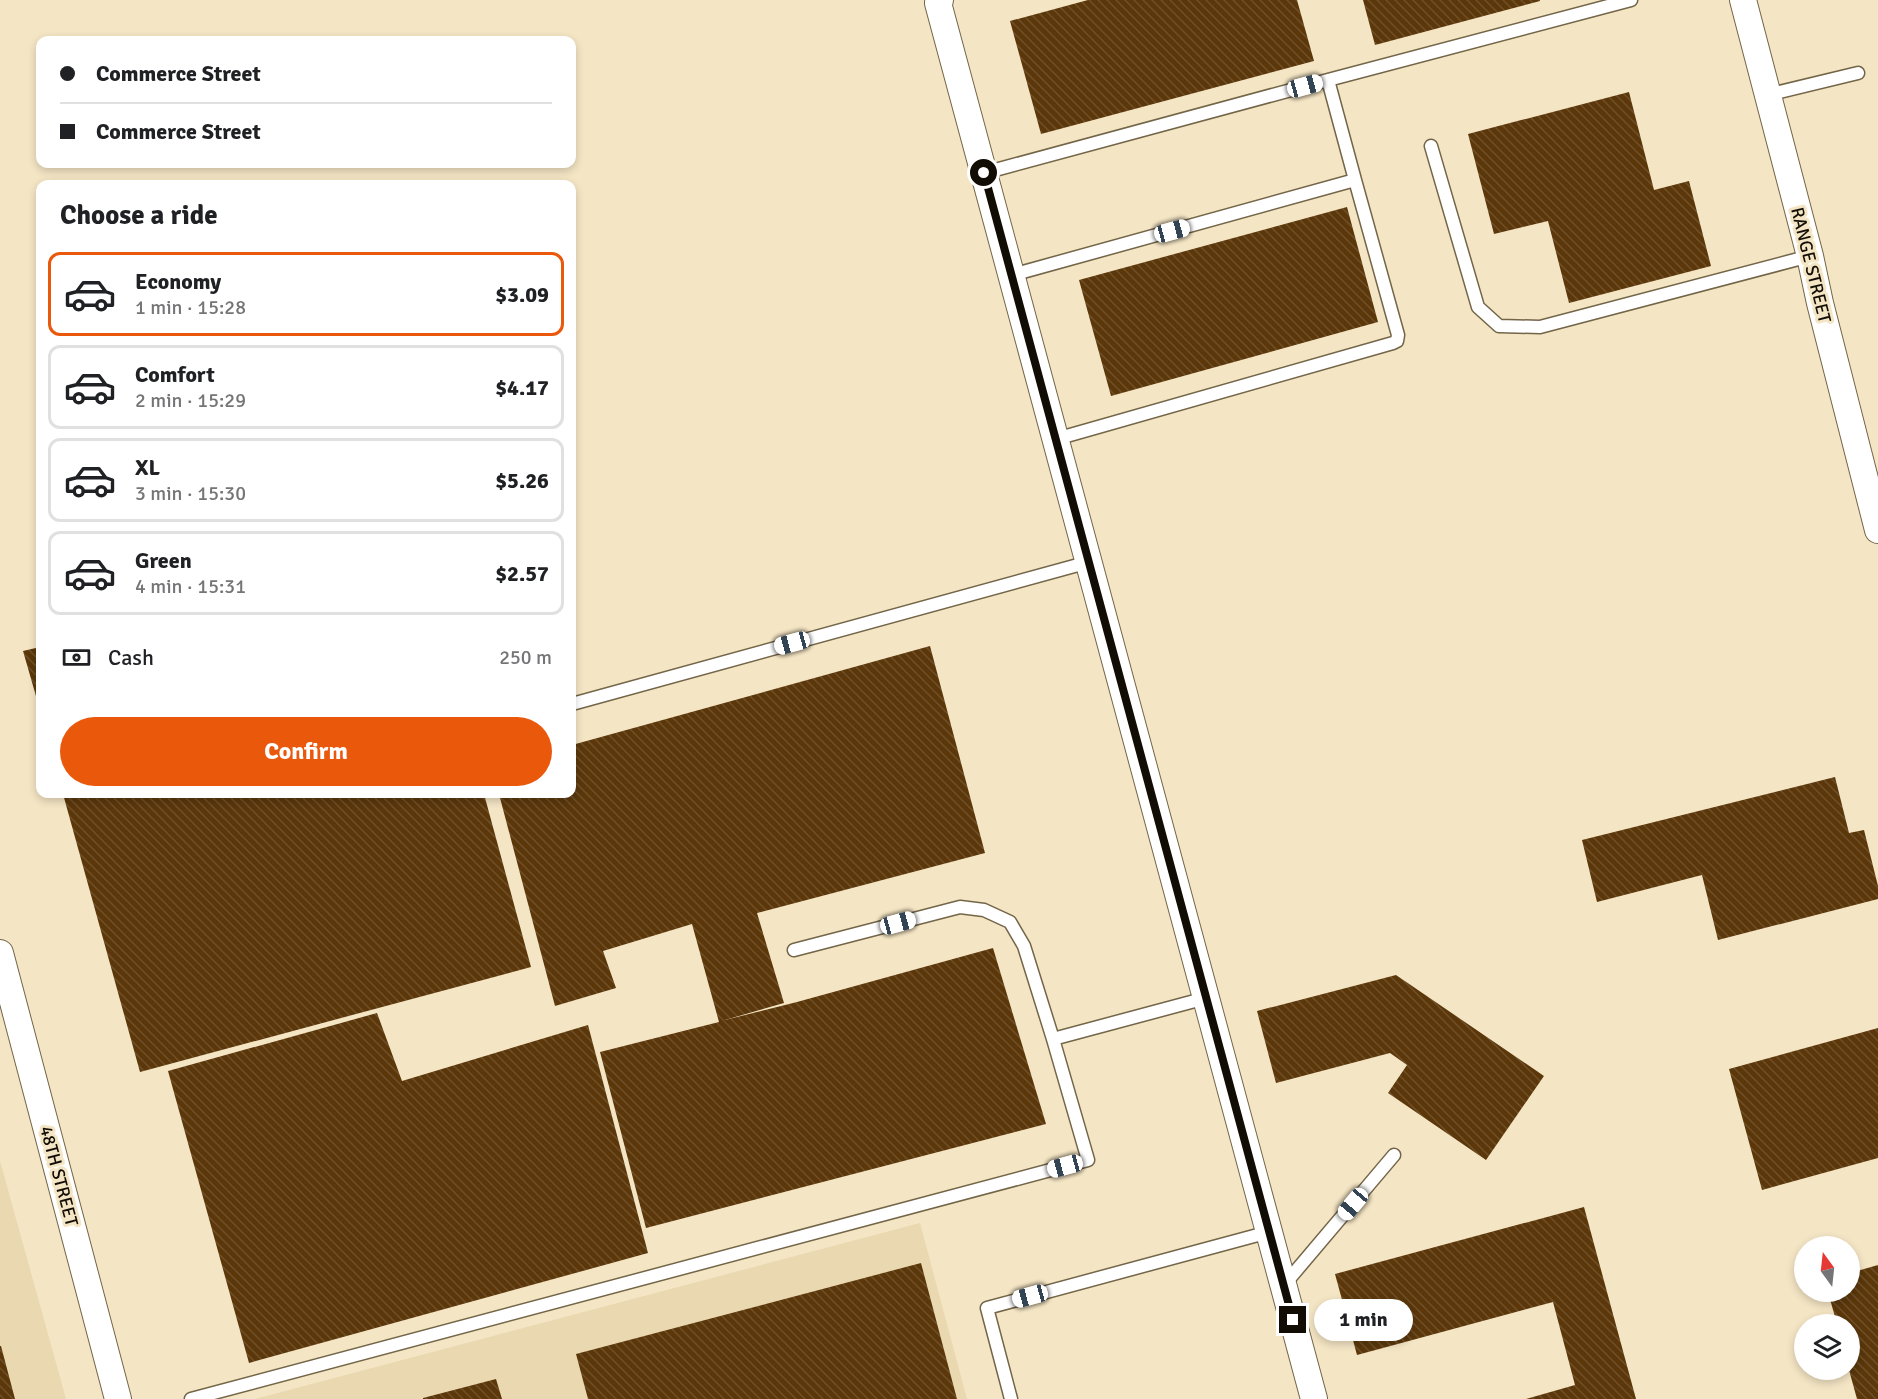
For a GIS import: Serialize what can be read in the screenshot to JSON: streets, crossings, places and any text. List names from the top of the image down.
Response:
{
  "streets": {
    "street": ["RANGE STREET", "48TH STREET"]
  },
  "north": "top",
  "page": {
    "banner": ["Commerce Street", "Commerce Street"],
    "heading": "Choose a ride",
    "list": [
      {
        "name": "Economy",
        "note": "1 min · 15:28",
        "value": "$3.09"
      },
      {
        "name": "Comfort",
        "note": "2 min · 15:29",
        "value": "$4.17"
      },
      {
        "name": "XL",
        "note": "3 min · 15:30",
        "value": "$5.26"
      },
      {
        "name": "Green",
        "note": "4 min · 15:31",
        "value": "$2.57"
      }
    ],
    "pay": ["Cash", "250 m"],
    "buttons": "Confirm",
    "bubble": "1 min"
  }
}
